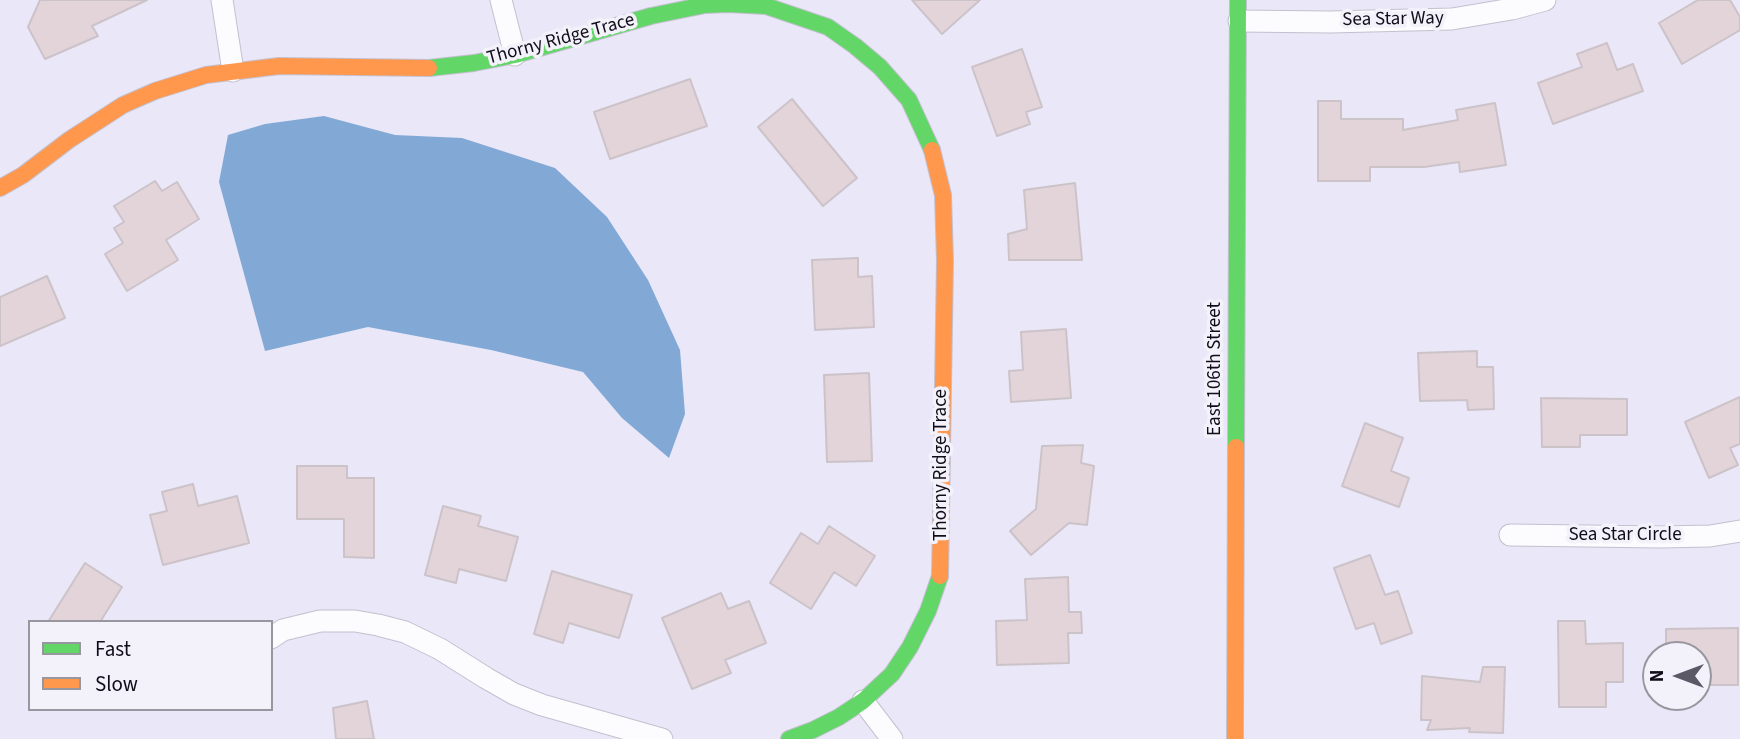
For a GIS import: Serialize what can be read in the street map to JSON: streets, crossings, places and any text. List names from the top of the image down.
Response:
{
  "streets": {
    "street": [
      "Sea Star Way",
      "Thorny Ridge Trace",
      "East 106th Street",
      "Sea Star Circle"
    ]
  },
  "crossings": [
    ["Sea Star Way", "East 106th Street"]
  ],
  "legend": ["Fast", "Slow"],
  "north": "left"
}
